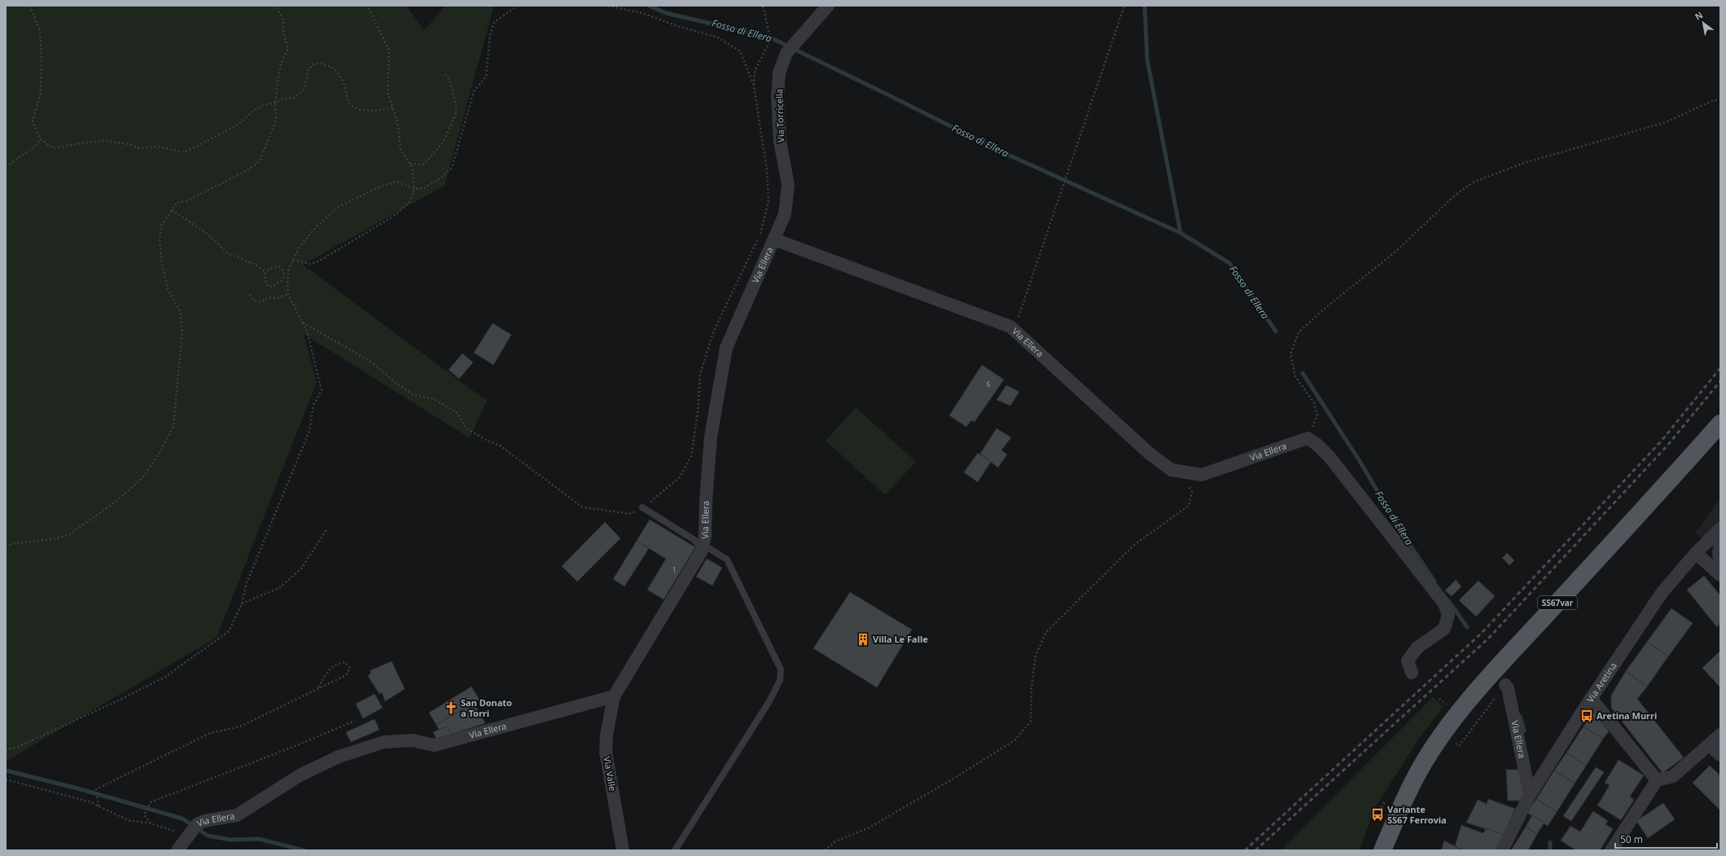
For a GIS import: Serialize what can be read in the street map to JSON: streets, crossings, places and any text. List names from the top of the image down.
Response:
{
  "streets": {
    "main road": ["SS67var"],
    "street": [
      "Via Torricella",
      "Via Ellera",
      "Via Aretina",
      "Via Valle"
    ]
  },
  "crossings": [
    ["Via Torricella", "Via Ellera"],
    ["Via Ellera", "Via Aretina"],
    ["Via Ellera", "Via Valle"]
  ],
  "water": ["Fosso di Ellera"],
  "places": {
    "building": ["Villa Le Falle"],
    "church": ["San Donato a Torri"],
    "bus stop": ["Aretina Murri", "Variante SS67 Ferrovia"]
  },
  "house_numbers": ["6", "1"],
  "scale_bar": "50 m",
  "north": "top left"
}
